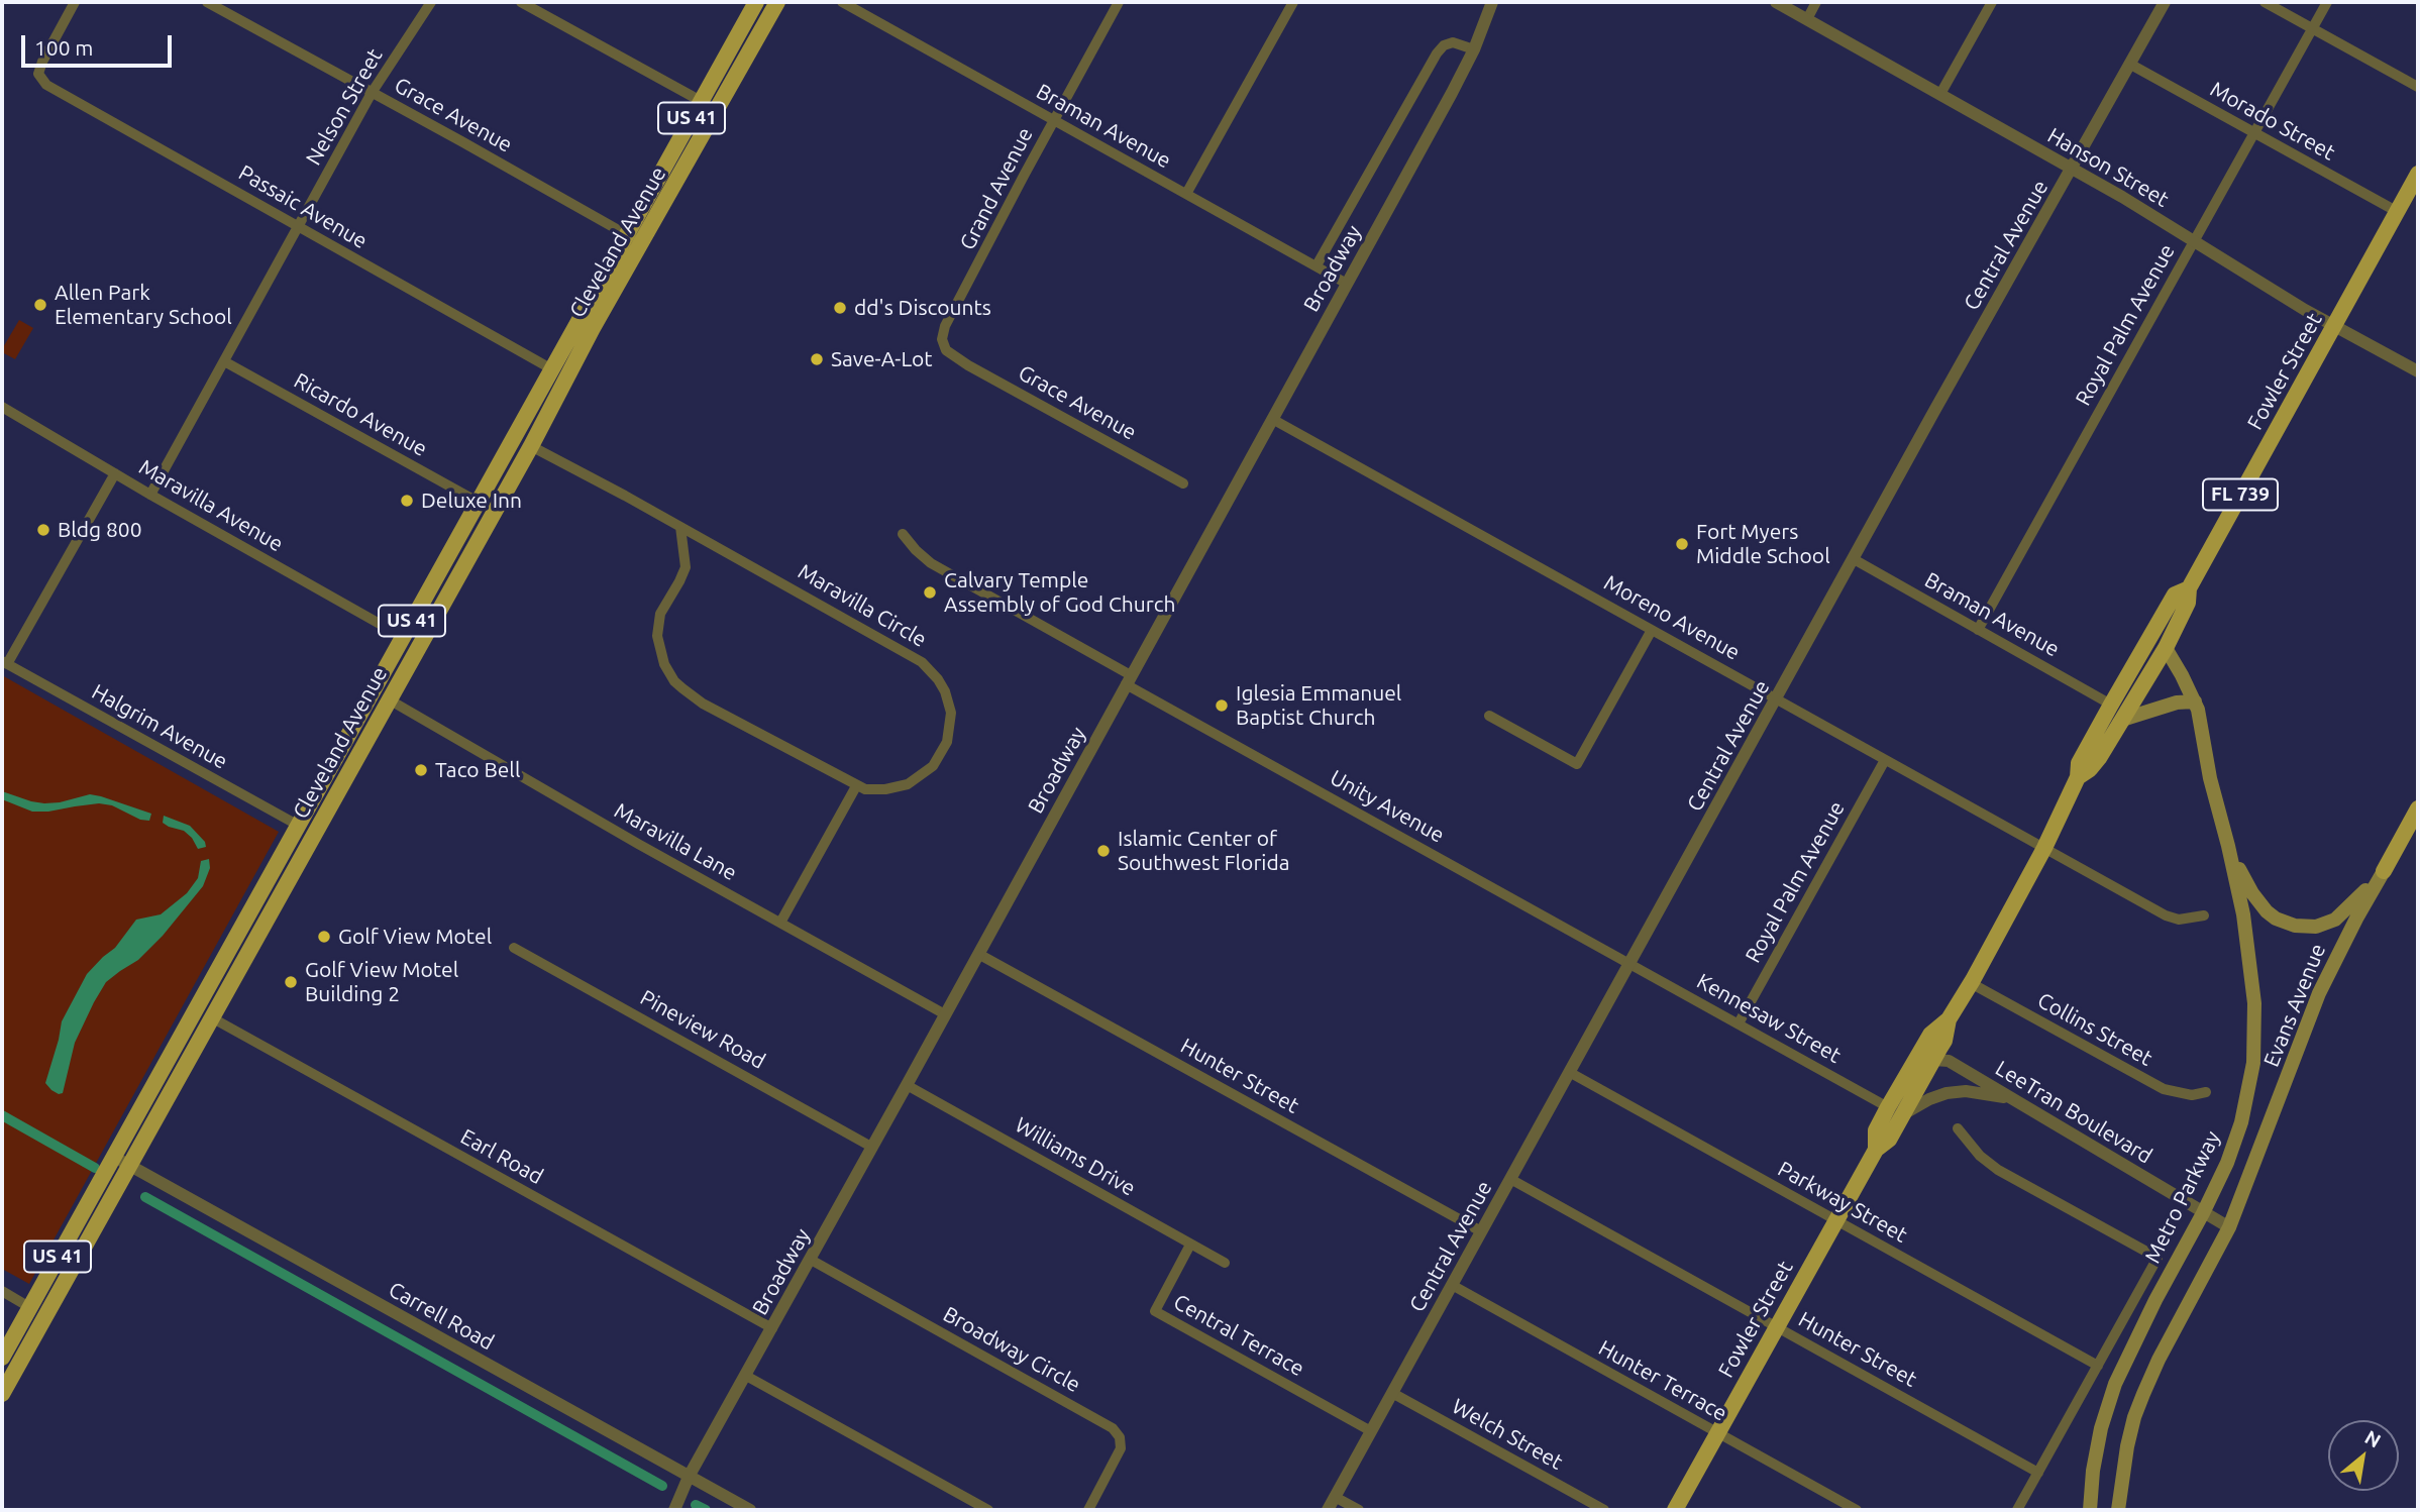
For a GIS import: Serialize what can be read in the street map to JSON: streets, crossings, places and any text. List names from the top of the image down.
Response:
{
  "streets": {
    "main road": [
      "US 41",
      "Cleveland Avenue",
      "Fowler Street",
      "FL 739",
      "Evans Avenue",
      "Metro Parkway"
    ],
    "street": [
      "Nelson Street",
      "Grace Avenue",
      "Morado Street",
      "Braman Avenue",
      "Hanson Street",
      "Grand Avenue",
      "Passaic Avenue",
      "Central Avenue",
      "Broadway",
      "Royal Palm Avenue",
      "Ricardo Avenue",
      "Maravilla Avenue",
      "Maravilla Circle",
      "Moreno Avenue",
      "Halgrim Avenue",
      "Unity Avenue",
      "Maravilla Lane",
      "Kennesaw Street",
      "Pineview Road",
      "Collins Street",
      "Hunter Street",
      "LeeTran Boulevard",
      "Earl Road",
      "Williams Drive",
      "Parkway Street",
      "Carrell Road",
      "Central Terrace",
      "Broadway Circle",
      "Hunter Terrace",
      "Welch Street"
    ]
  },
  "crossings": [
    ["Nelson Street", "Grace Avenue"],
    ["Nelson Street", "Passaic Avenue"],
    ["Nelson Street", "Ricardo Avenue"],
    ["Nelson Street", "Maravilla Avenue"],
    ["Grace Avenue", "Grand Avenue"],
    ["Grace Avenue", "Cleveland Avenue"],
    ["Morado Street", "Central Avenue"],
    ["Morado Street", "Royal Palm Avenue"],
    ["Morado Street", "Fowler Street"],
    ["Braman Avenue", "Grand Avenue"],
    ["Braman Avenue", "Central Avenue"],
    ["Braman Avenue", "Broadway"],
    ["Braman Avenue", "Royal Palm Avenue"],
    ["Braman Avenue", "Fowler Street"],
    ["Hanson Street", "Central Avenue"],
    ["Hanson Street", "Royal Palm Avenue"],
    ["Hanson Street", "Fowler Street"],
    ["Passaic Avenue", "Cleveland Avenue"],
    ["Cleveland Avenue", "Ricardo Avenue"],
    ["Cleveland Avenue", "Maravilla Avenue"],
    ["Cleveland Avenue", "Maravilla Circle"],
    ["Cleveland Avenue", "Halgrim Avenue"],
    ["Cleveland Avenue", "Maravilla Lane"],
    ["Cleveland Avenue", "Earl Road"],
    ["Cleveland Avenue", "Carrell Road"],
    ["Central Avenue", "Moreno Avenue"],
    ["Central Avenue", "Unity Avenue"],
    ["Central Avenue", "Kennesaw Street"],
    ["Central Avenue", "Hunter Street"],
    ["Central Avenue", "Parkway Street"],
    ["Central Avenue", "Central Terrace"],
    ["Central Avenue", "Hunter Terrace"],
    ["Central Avenue", "Welch Street"],
    ["Broadway", "Moreno Avenue"],
    ["Broadway", "Unity Avenue"],
    ["Broadway", "Maravilla Lane"],
    ["Broadway", "Pineview Road"],
    ["Broadway", "Hunter Street"],
    ["Broadway", "Earl Road"],
    ["Broadway", "Williams Drive"],
    ["Broadway", "Carrell Road"],
    ["Broadway", "Broadway Circle"],
    ["Royal Palm Avenue", "Moreno Avenue"],
    ["Royal Palm Avenue", "Kennesaw Street"],
    ["Fowler Street", "Moreno Avenue"],
    ["Fowler Street", "Kennesaw Street"],
    ["Fowler Street", "Collins Street"],
    ["Fowler Street", "Hunter Street"],
    ["Fowler Street", "LeeTran Boulevard"],
    ["Fowler Street", "Metro Parkway"],
    ["Fowler Street", "Parkway Street"],
    ["Fowler Street", "Hunter Terrace"],
    ["Unity Avenue", "Kennesaw Street"],
    ["Evans Avenue", "LeeTran Boulevard"],
    ["LeeTran Boulevard", "Metro Parkway"],
    ["Williams Drive", "Central Terrace"]
  ],
  "places": [
    "Allen Park Elementary School",
    "dd's Discounts",
    "Save-A-Lot",
    "Deluxe Inn",
    "Bldg 800",
    "Fort Myers Middle School",
    "Calvary Temple Assembly of God Church",
    "Iglesia Emmanuel Baptist Church",
    "Taco Bell",
    "Islamic Center of Southwest Florida",
    "Golf View Motel",
    "Golf View Motel Building 2"
  ],
  "scale_bar": "100 m",
  "north": "top right"
}
